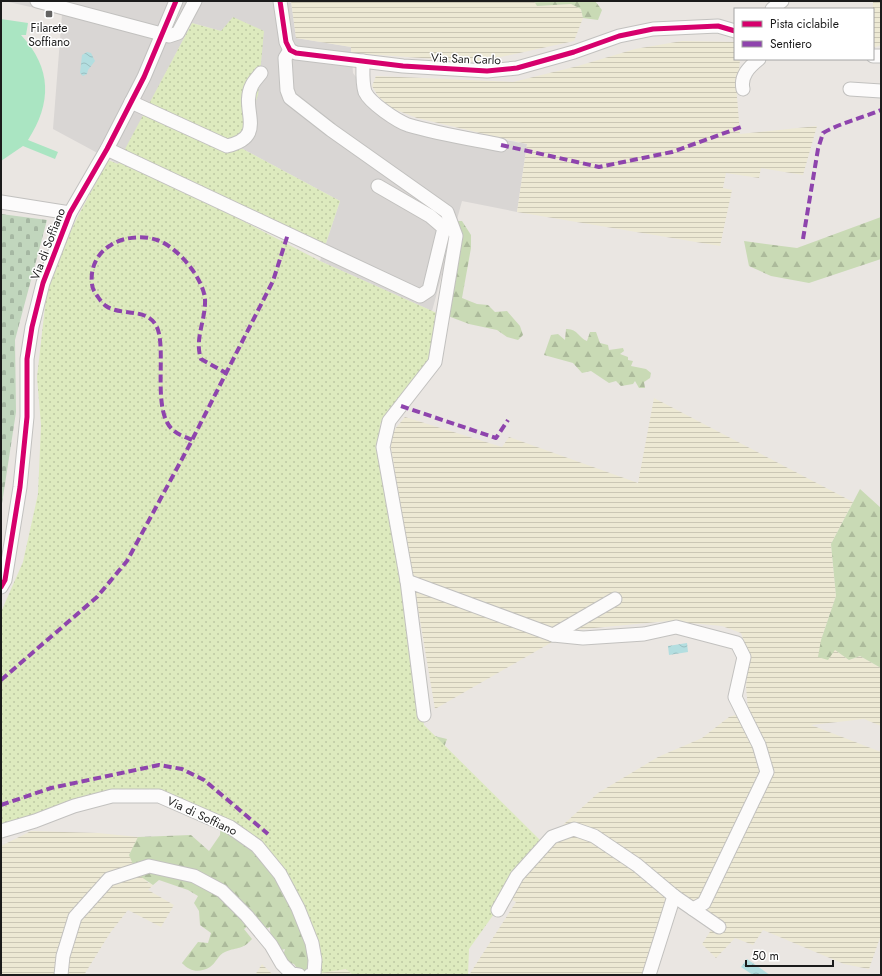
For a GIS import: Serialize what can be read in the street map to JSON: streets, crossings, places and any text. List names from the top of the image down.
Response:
{
  "streets": {
    "street": ["Via San Carlo", "Via di Soffiano"]
  },
  "places": {
    "transit": ["Filarete Soffiano"]
  },
  "legend": ["Pista ciclabile", "Sentiero"],
  "scale_bar": "50 m"
}
